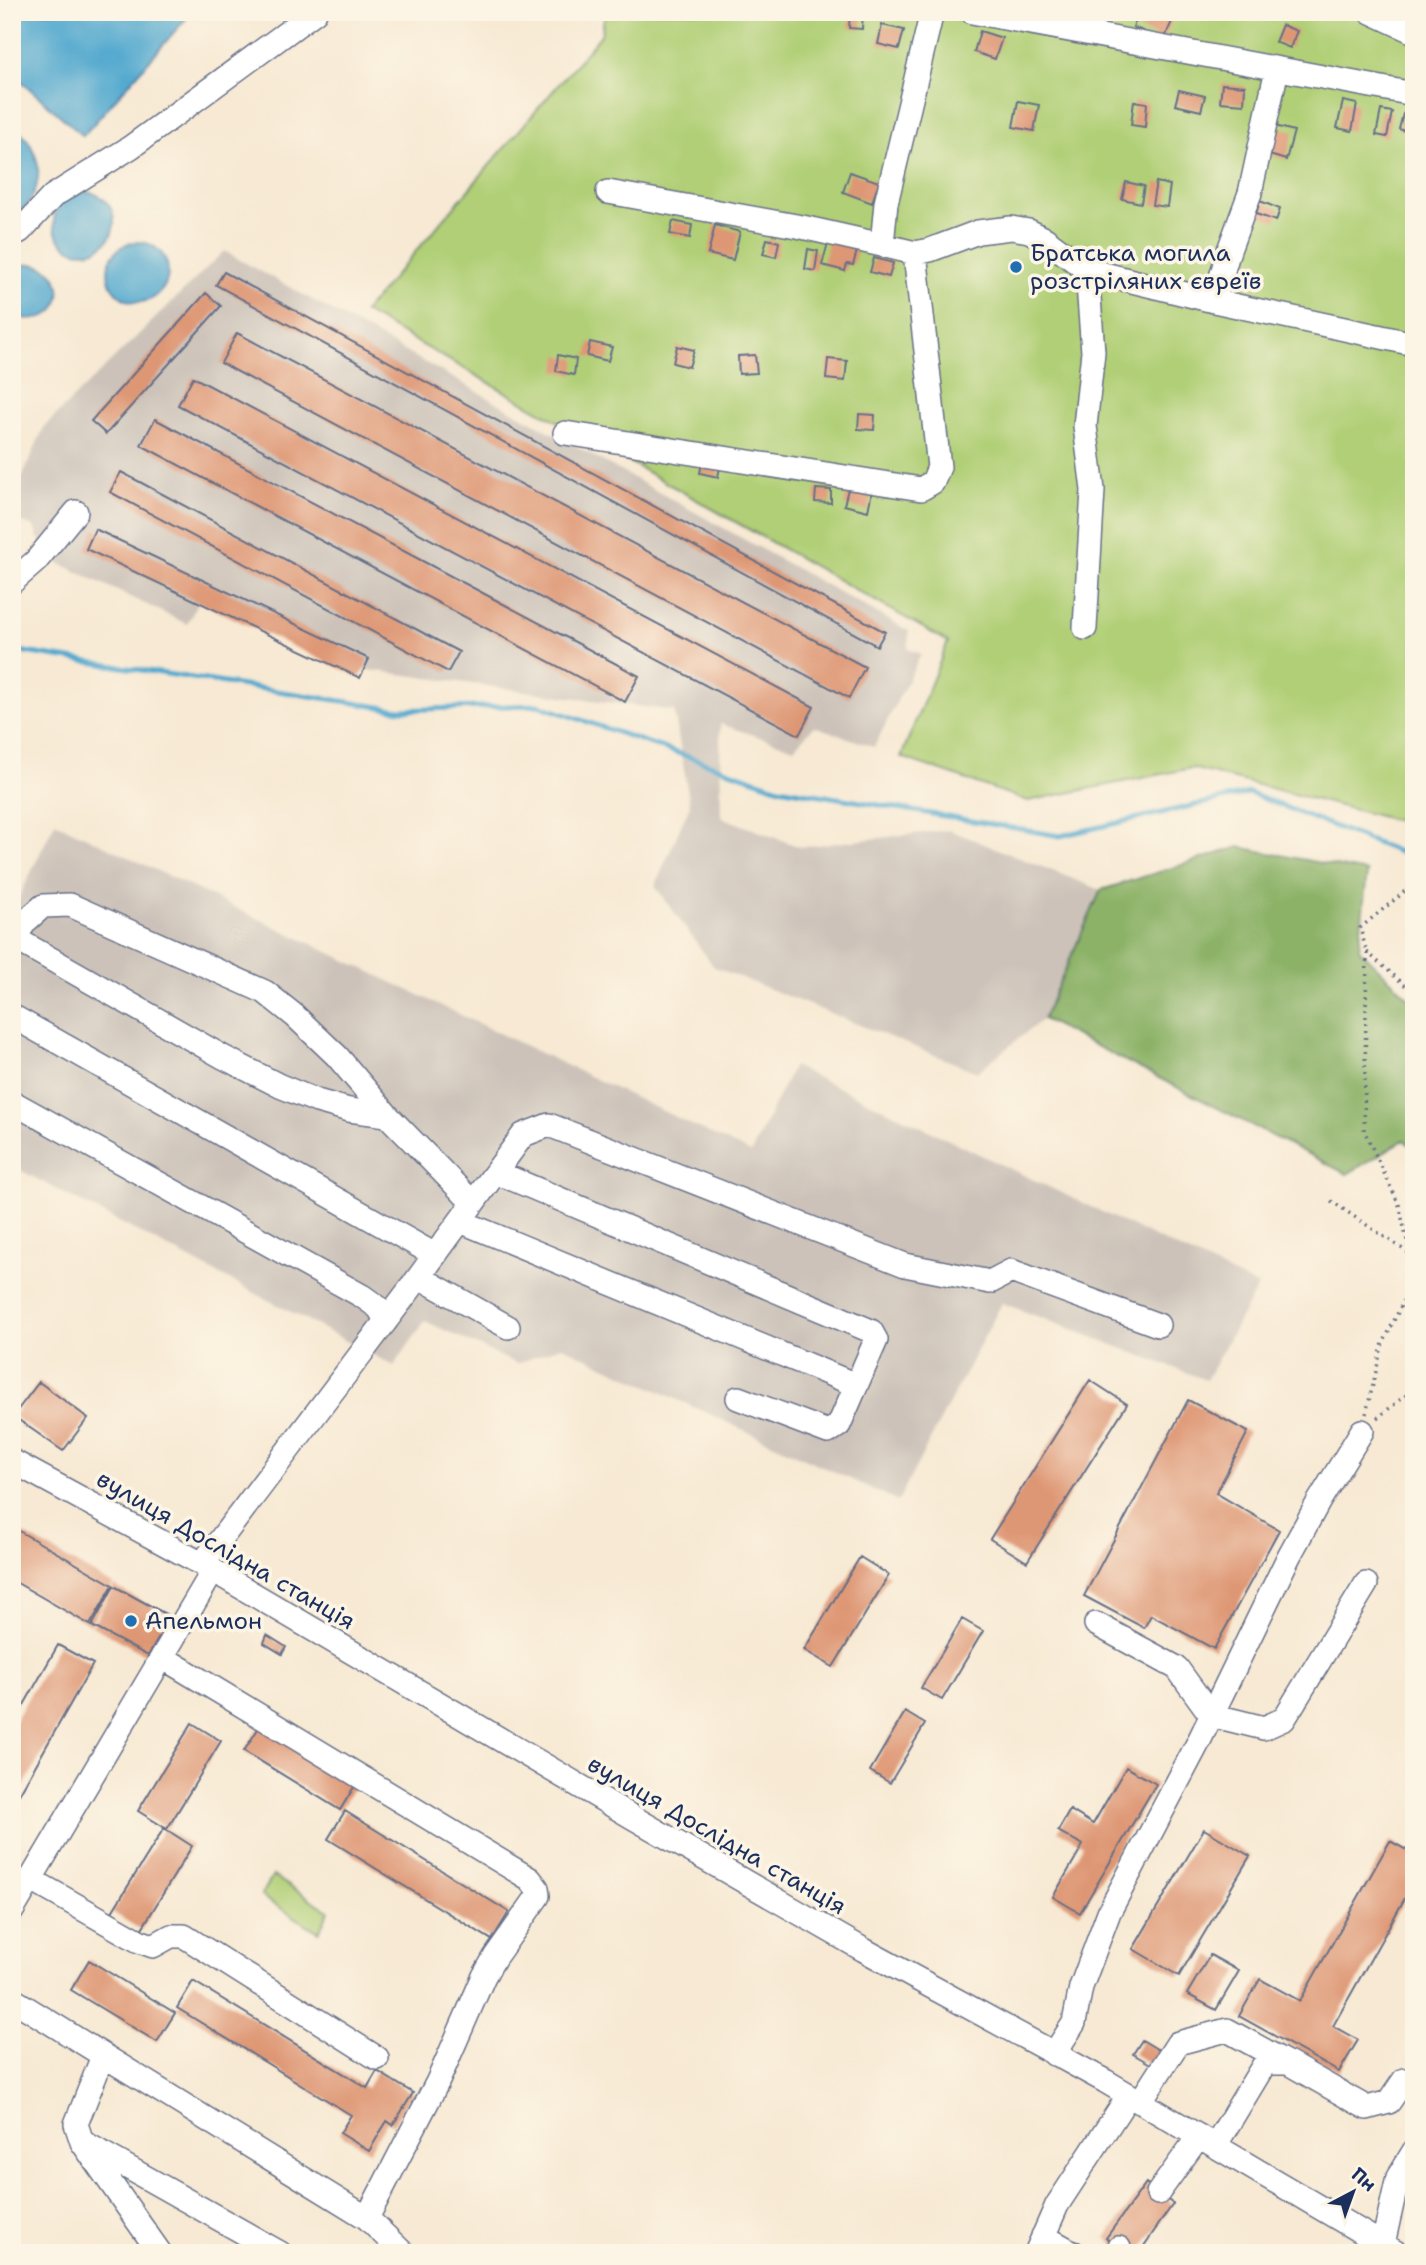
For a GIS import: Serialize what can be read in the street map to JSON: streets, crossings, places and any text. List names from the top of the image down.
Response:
{
  "streets": {
    "street": ["вулиця Дослідна станція"]
  },
  "places": ["Братська могила розстріляних євреїв", "Апельмон"],
  "north": "top right"
}
